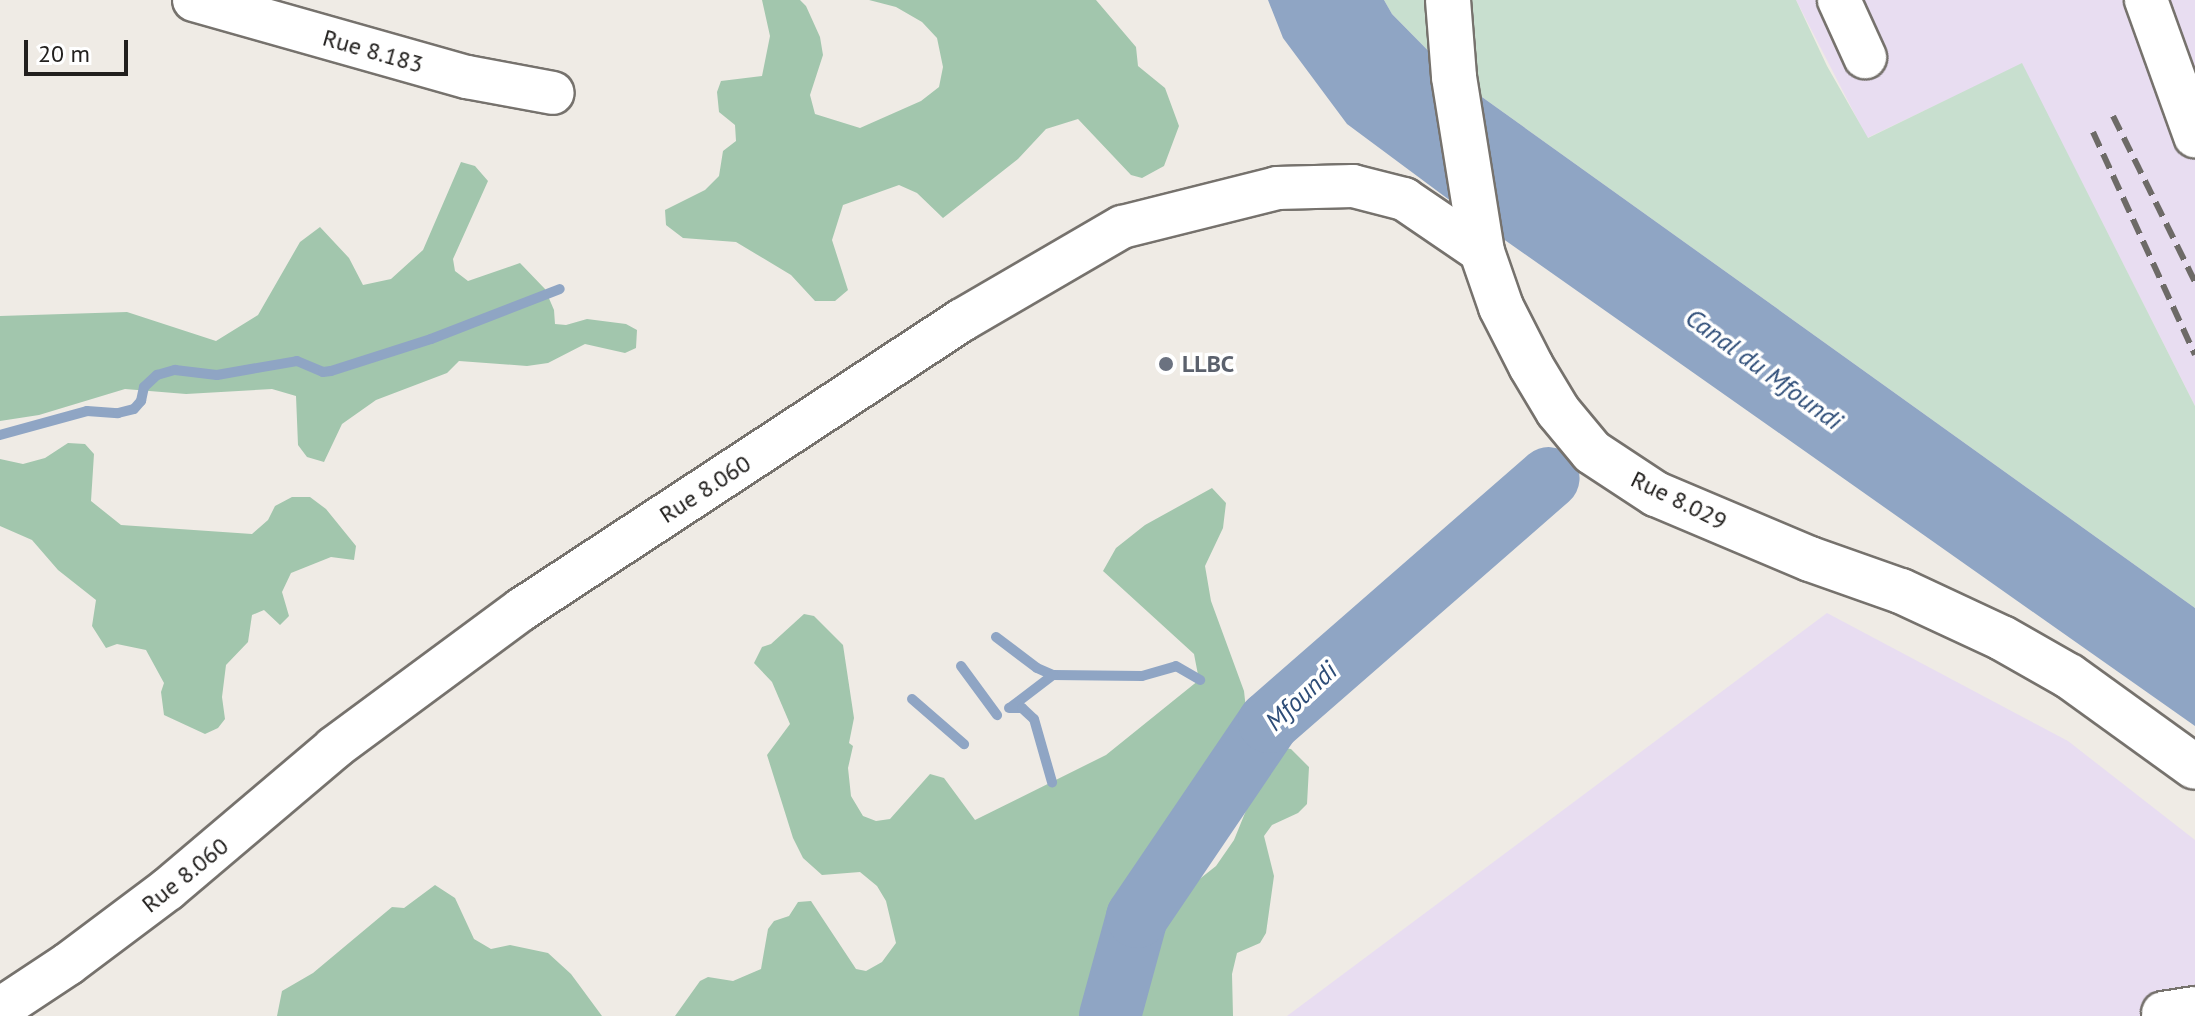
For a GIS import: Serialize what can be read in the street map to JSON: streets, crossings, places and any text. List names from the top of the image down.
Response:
{
  "streets": {
    "main road": ["Rue 8.029"],
    "street": ["Rue 8.183", "Rue 8.060"]
  },
  "crossings": [
    ["Rue 8.060", "Rue 8.029"]
  ],
  "water": ["Canal du Mfoundi", "Mfoundi"],
  "places": ["LLBC"],
  "scale_bar": "20 m"
}
